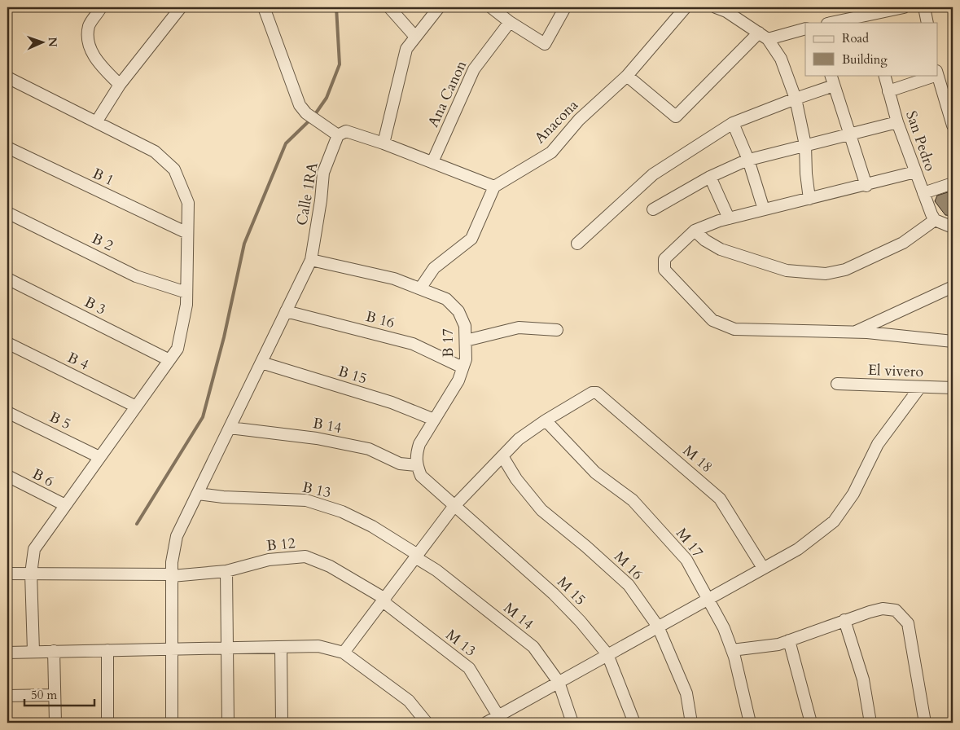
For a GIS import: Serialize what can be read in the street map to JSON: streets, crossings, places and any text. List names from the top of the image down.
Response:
{
  "streets": {
    "street": [
      "Ana Canon",
      "Anacona",
      "San Pedro",
      "B 1",
      "Calle 1RA",
      "B 2",
      "B 3",
      "B 16",
      "B 17",
      "B 4",
      "El vivero",
      "B 15",
      "B 5",
      "B 14",
      "M 18",
      "B 6",
      "B 13",
      "M 17",
      "B 12",
      "M 16",
      "M 15",
      "M 14",
      "M 13"
    ]
  },
  "crossings": [
    ["Calle 1RA", "B 16"],
    ["Calle 1RA", "B 17"],
    ["Calle 1RA", "B 15"],
    ["Calle 1RA", "B 14"],
    ["Calle 1RA", "B 13"],
    ["Calle 1RA", "B 12"],
    ["B 16", "B 17"],
    ["B 17", "B 15"],
    ["B 17", "B 14"],
    ["M 18", "M 17"],
    ["B 13", "M 14"],
    ["B 12", "M 13"]
  ],
  "legend": ["Road", "Building"],
  "scale_bar": "50 m",
  "north": "right"
}
